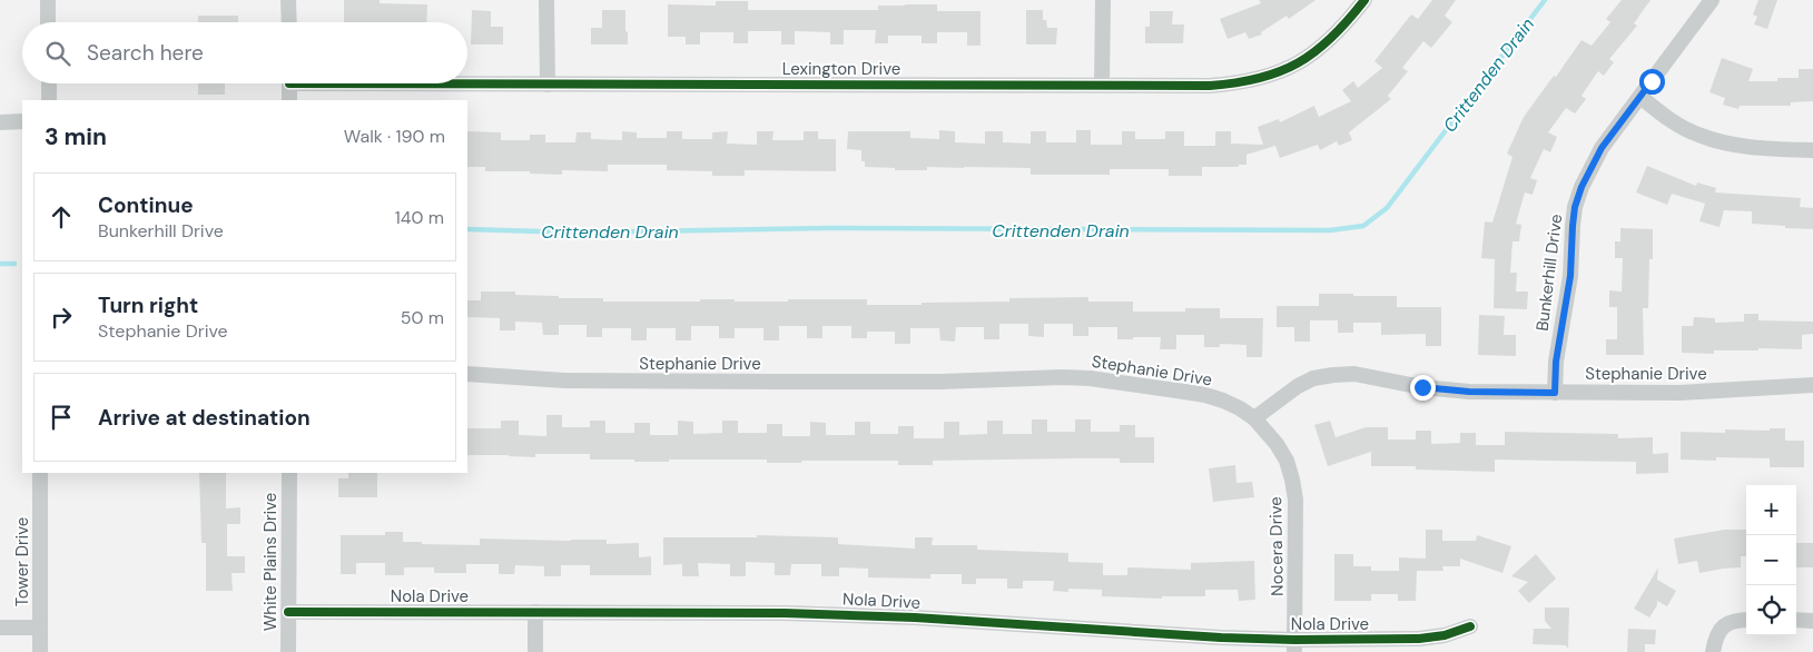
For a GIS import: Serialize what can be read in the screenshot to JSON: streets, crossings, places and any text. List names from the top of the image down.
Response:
{
  "streets": {
    "street": [
      "Lexington Drive",
      "Bunkerhill Drive",
      "Stephanie Drive",
      "Nocera Drive",
      "Tower Drive",
      "White Plains Drive",
      "Nola Drive"
    ]
  },
  "crossings": [
    ["Bunkerhill Drive", "Stephanie Drive"],
    ["Stephanie Drive", "Nocera Drive"],
    ["Nocera Drive", "Nola Drive"],
    ["White Plains Drive", "Nola Drive"]
  ],
  "water": ["Crittenden Drain"],
  "page": {
    "search": "Search here",
    "heading": ["3 min", "Walk · 190 m"],
    "list": [
      ["Continue", "Bunkerhill Drive", "140 m"],
      ["Turn right", "Stephanie Drive", "50 m"],
      "Arrive at destination"
    ],
    "map_buttons": ["+", "−"]
  }
}
